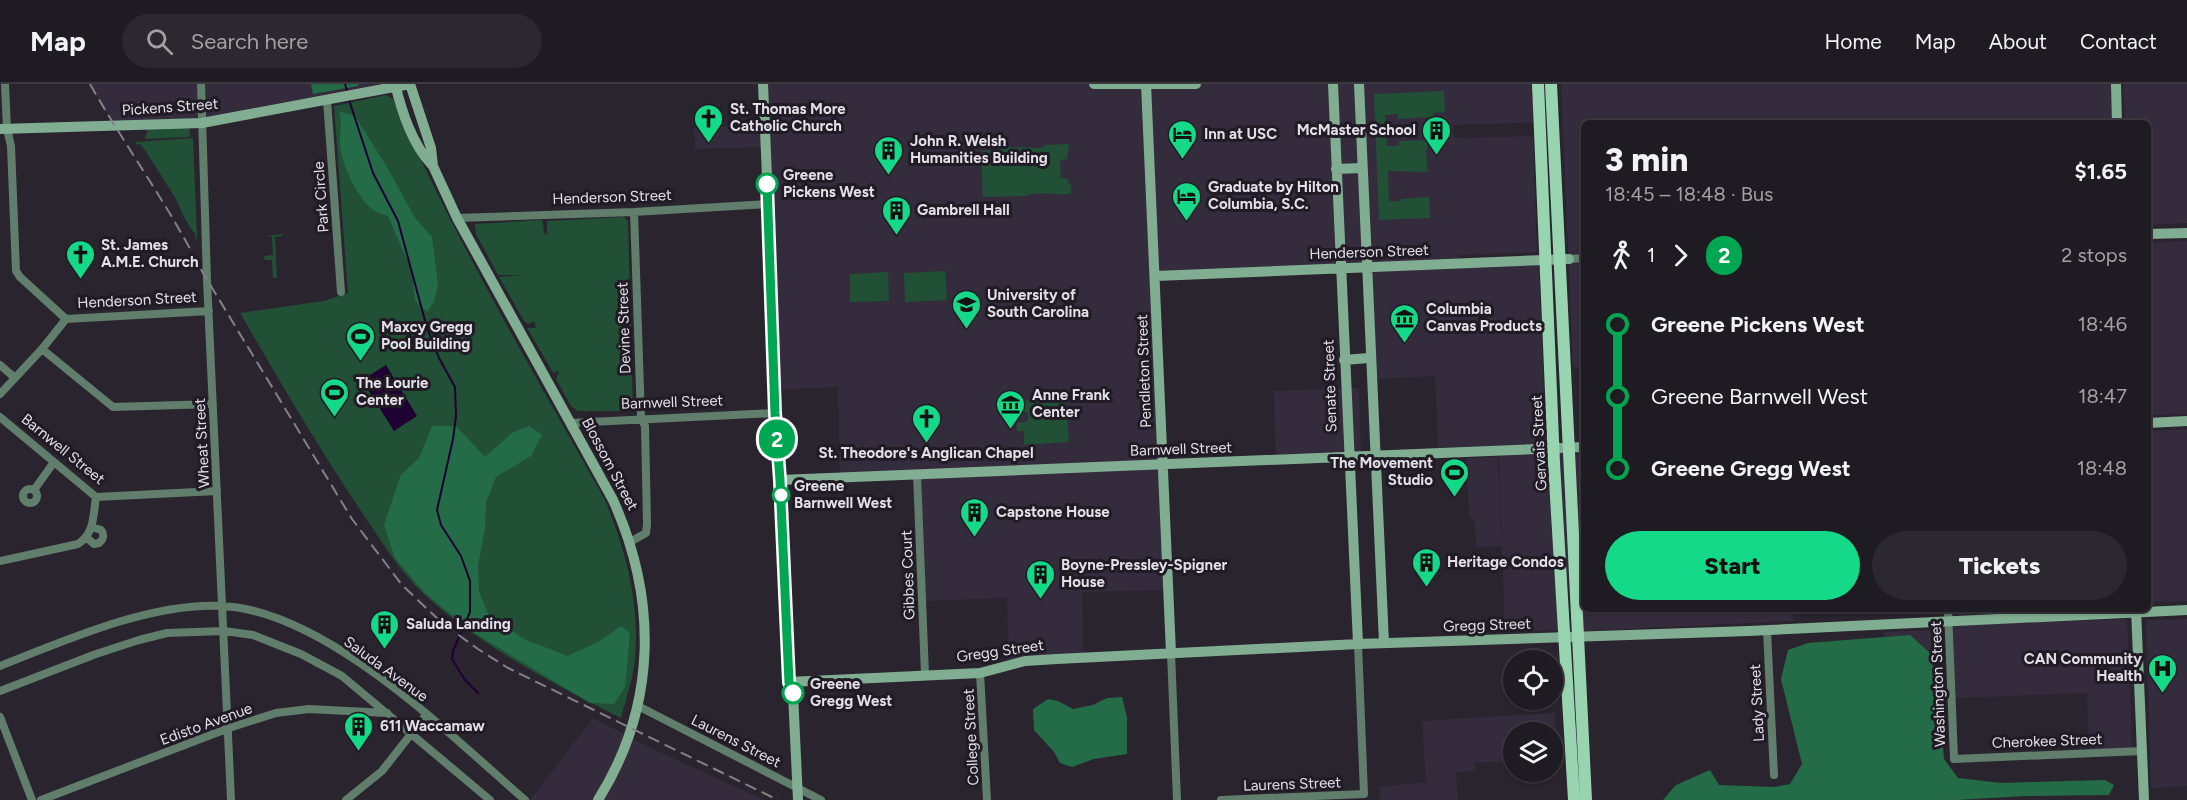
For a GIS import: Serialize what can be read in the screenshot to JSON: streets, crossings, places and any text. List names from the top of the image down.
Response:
{
  "streets": {
    "main road": ["Gervais Street"],
    "street": [
      "Pickens Street",
      "Park Circle",
      "Henderson Street",
      "Devine Street",
      "Pendleton Street",
      "Senate Street",
      "Barnwell Street",
      "Wheat Street",
      "Blossom Street",
      "Gibbes Court",
      "Gregg Street",
      "Saluda Avenue",
      "Washington Street",
      "Lady Street",
      "Edisto Avenue",
      "College Street",
      "Laurens Street",
      "Cherokee Street"
    ]
  },
  "crossings": [
    ["Pickens Street", "Park Circle"],
    ["Pickens Street", "Wheat Street"],
    ["Pickens Street", "Blossom Street"],
    ["Henderson Street", "Devine Street"],
    ["Henderson Street", "Pendleton Street"],
    ["Henderson Street", "Senate Street"],
    ["Henderson Street", "Wheat Street"],
    ["Henderson Street", "Gervais Street"],
    ["Henderson Street", "Blossom Street"],
    ["Devine Street", "Barnwell Street"],
    ["Devine Street", "Blossom Street"],
    ["Pendleton Street", "Barnwell Street"],
    ["Pendleton Street", "Gregg Street"],
    ["Senate Street", "Barnwell Street"],
    ["Senate Street", "Gregg Street"],
    ["Senate Street", "Laurens Street"],
    ["Barnwell Street", "Wheat Street"],
    ["Barnwell Street", "Gervais Street"],
    ["Barnwell Street", "Blossom Street"],
    ["Barnwell Street", "Gibbes Court"],
    ["Wheat Street", "Saluda Avenue"],
    ["Wheat Street", "Edisto Avenue"],
    ["Gervais Street", "Gregg Street"],
    ["Blossom Street", "Laurens Street"],
    ["Gibbes Court", "Gregg Street"],
    ["Gregg Street", "Washington Street"],
    ["Gregg Street", "Lady Street"],
    ["Gregg Street", "College Street"],
    ["Washington Street", "Cherokee Street"]
  ],
  "places": {
    "church": ["St. Thomas More Catholic Church", "St. James A.M.E. Church", "St. Theodore's Anglican Chapel"],
    "building": [
      "McMaster School",
      "John R. Welsh Humanities Building",
      "Gambrell Hall",
      "Capstone House",
      "Heritage Condos",
      "Boyne-Pressley-Spigner House",
      "Saluda Landing",
      "611 Waccamaw"
    ],
    "hotel": ["Inn at USC", "Graduate by Hilton Columbia, S.C."],
    "other": ["Greene Pickens West", "Greene Barnwell West", "Greene Gregg West"],
    "school or university": ["University of South Carolina"],
    "museum": ["Columbia Canvas Products", "Anne Frank Center"],
    "sports": ["Maxcy Gregg Pool Building", "The Lourie Center", "The Movement Studio"],
    "hospital": ["CAN Community Health"]
  },
  "lines": ["bus line 2"],
  "page": {
    "header": "Map",
    "search": "Search here",
    "nav": [
      "Home",
      "Map",
      "About",
      "Contact"
    ],
    "on_map": "2",
    "heading": ["3 min", "18:45 – 18:48 · Bus", "$1.65"],
    "legs": ["1", "2", "2 stops"],
    "list": [
      {
        "name": "Greene Pickens West",
        "value": "18:46"
      },
      {
        "name": "Greene Barnwell West",
        "value": "18:47"
      },
      {
        "name": "Greene Gregg West",
        "value": "18:48"
      }
    ],
    "buttons": ["Start", "Tickets"]
  }
}
